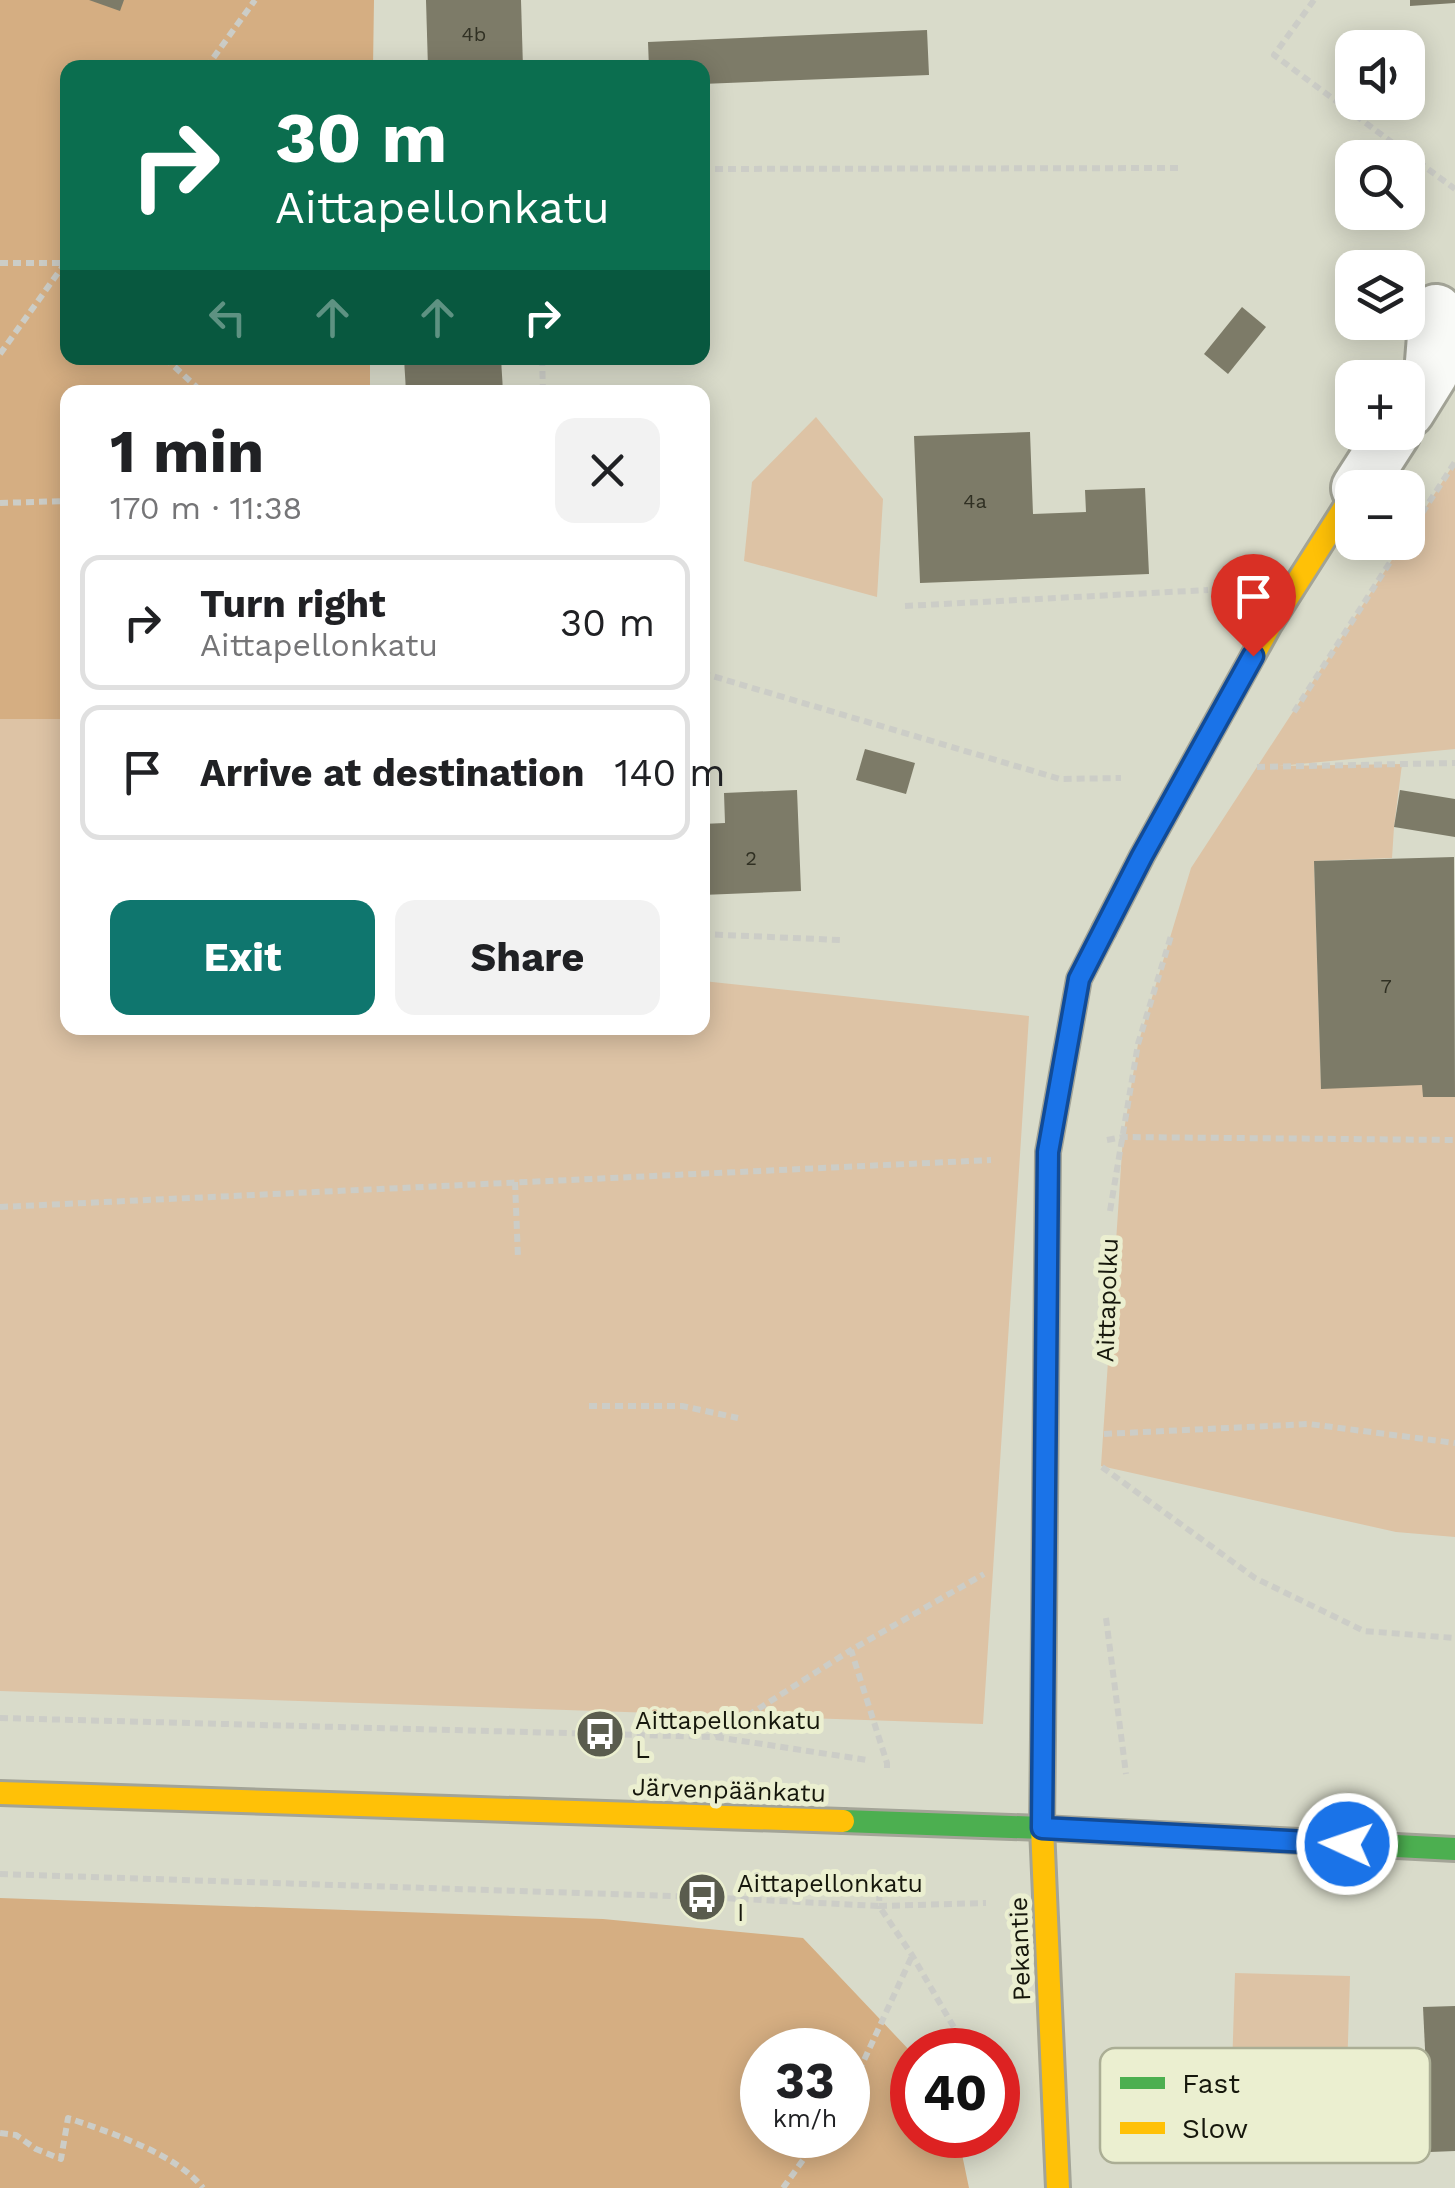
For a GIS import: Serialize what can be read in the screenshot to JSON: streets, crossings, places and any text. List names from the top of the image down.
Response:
{
  "streets": {
    "street": ["Järvenpäänkatu", "Pekantie"],
    "path": ["Aittapolku"]
  },
  "crossings": [
    ["Järvenpäänkatu", "Pekantie"]
  ],
  "places": {
    "bus stop": ["Aittapellonkatu L", "Aittapellonkatu I"]
  },
  "house_numbers": [
    "4b",
    "4a",
    "2",
    "7"
  ],
  "legend": ["Fast", "Slow"],
  "page": {
    "map_buttons": ["+", "−"],
    "turn": ["30 m", "Aittapellonkatu"],
    "heading": ["1 min", "170 m · 11:38"],
    "list": [
      {
        "name": "Turn right",
        "note": "Aittapellonkatu",
        "value": "30 m"
      },
      {
        "name": "Arrive at destination",
        "value": "140 m"
      }
    ],
    "buttons": ["Exit", "Share"],
    "speed": "33 km/h",
    "limit": "40"
  }
}
